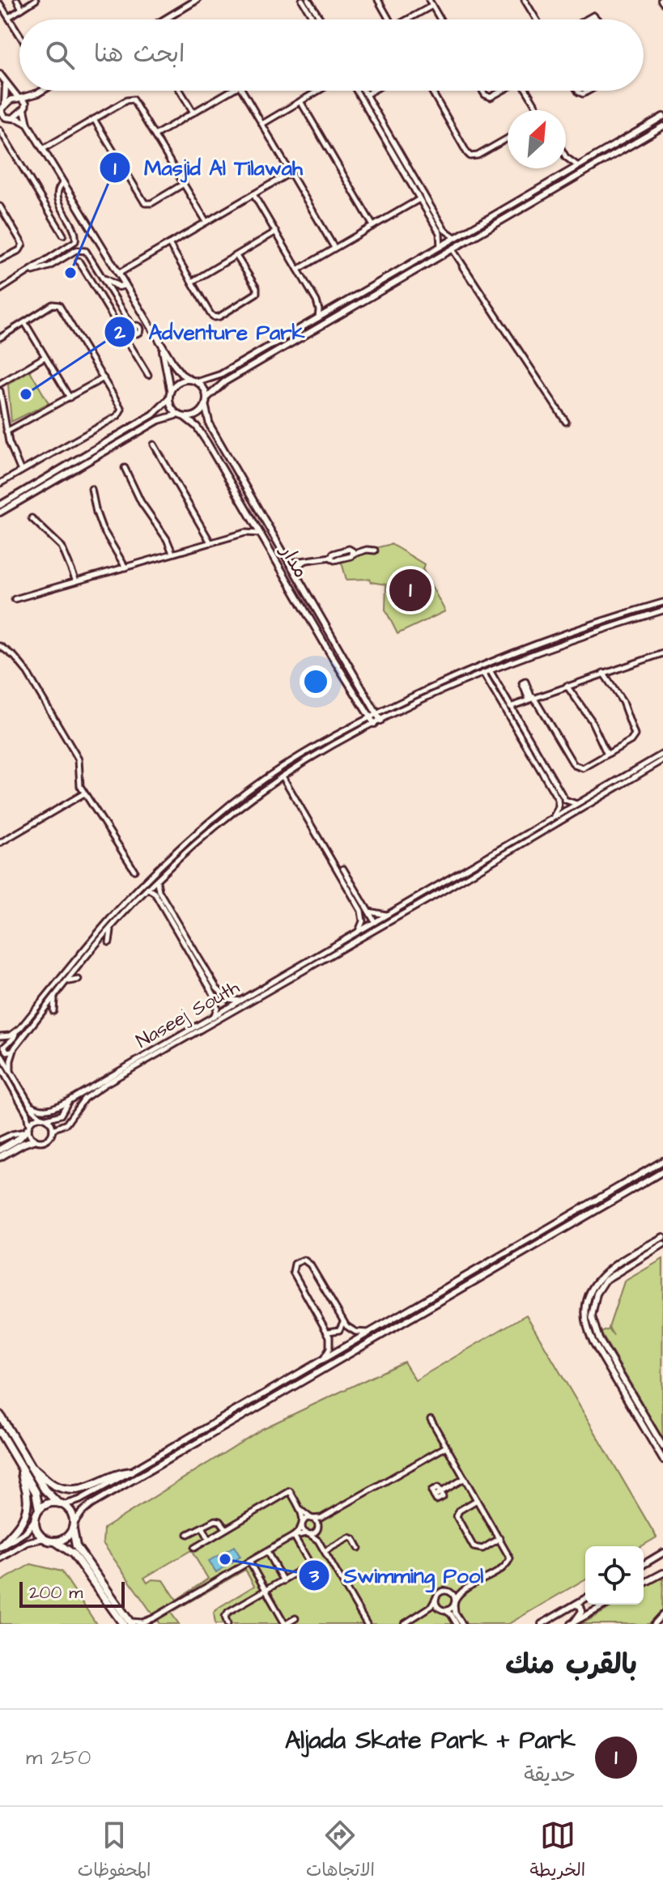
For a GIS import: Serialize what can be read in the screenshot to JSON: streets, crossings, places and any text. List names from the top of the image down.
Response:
{
  "streets": {
    "street": ["مدار", "Naseej South"]
  },
  "places": ["Masjid Al Tilawah", "Adventure Park", "Swimming Pool"],
  "scale_bar": "200 m",
  "north": "top right",
  "page": {
    "search": "ابحث هنا",
    "pins": "1",
    "scale": "200 m",
    "heading": "بالقرب منك",
    "list": [
      {
        "mark": "1",
        "name": "Aljada Skate Park + Park",
        "note": "حديقة",
        "value": "250 m"
      }
    ],
    "nav": ["الخريطة", "الاتجاهات", "المحفوظات"]
  }
}
